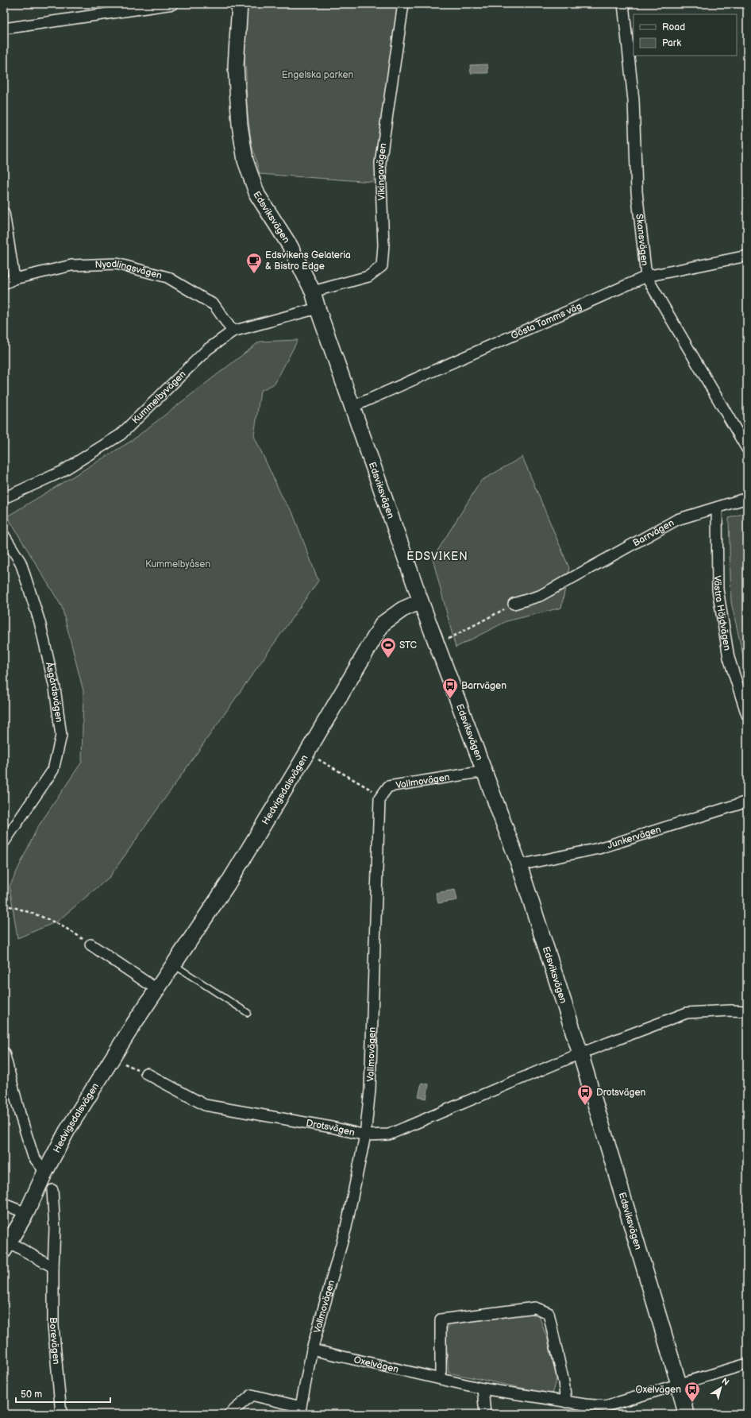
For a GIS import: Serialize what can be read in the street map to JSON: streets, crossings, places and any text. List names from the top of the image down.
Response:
{
  "streets": {
    "street": [
      "Vikingavägen",
      "Edsviksvägen",
      "Skansvägen",
      "Nyodlingsvägen",
      "Gösta Tamms väg",
      "Kummelbyvägen",
      "Barrvägen",
      "Västra Höjdvägen",
      "Åsgårdsvägen",
      "Vallmovägen",
      "Hedvigsdalsvägen",
      "Junkervägen",
      "Drotsvägen",
      "Borevägen",
      "Oxelvägen"
    ]
  },
  "crossings": [
    ["Vikingavägen", "Edsviksvägen"],
    ["Edsviksvägen", "Gösta Tamms väg"],
    ["Edsviksvägen", "Kummelbyvägen"],
    ["Edsviksvägen", "Vallmovägen"],
    ["Edsviksvägen", "Hedvigsdalsvägen"],
    ["Edsviksvägen", "Junkervägen"],
    ["Edsviksvägen", "Drotsvägen"],
    ["Edsviksvägen", "Oxelvägen"],
    ["Skansvägen", "Gösta Tamms väg"],
    ["Nyodlingsvägen", "Kummelbyvägen"],
    ["Barrvägen", "Västra Höjdvägen"],
    ["Vallmovägen", "Drotsvägen"],
    ["Vallmovägen", "Oxelvägen"]
  ],
  "districts": ["EDSVIKEN"],
  "parks": ["Engelska parken", "Kummelbyåsen"],
  "places": {
    "cafe": ["Edsvikens Gelateria & Bistro Edge"],
    "sports": ["STC"],
    "bus stop": ["Barrvägen", "Drotsvägen", "Oxelvägen"]
  },
  "legend": ["Road", "Park"],
  "scale_bar": "50 m",
  "north": "top right"
}
